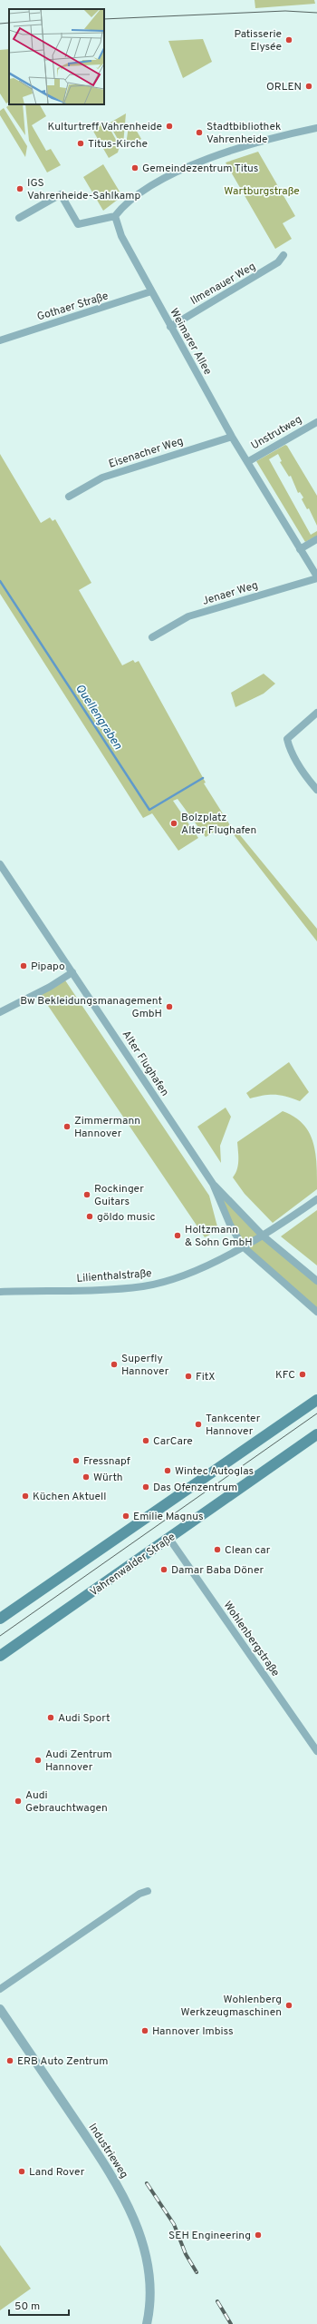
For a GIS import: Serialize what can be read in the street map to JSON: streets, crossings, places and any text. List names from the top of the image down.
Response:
{
  "streets": {
    "main road": ["Vahrenwalder Straße"],
    "street": [
      "Ilmenauer Weg",
      "Gothaer Straße",
      "Weimarer Allee",
      "Unstrutweg",
      "Eisenacher Weg",
      "Jenaer Weg",
      "Alter Flughafen",
      "Lilienthalstraße",
      "Wohlenbergstraße",
      "Industrieweg"
    ]
  },
  "crossings": [
    ["Ilmenauer Weg", "Weimarer Allee"],
    ["Gothaer Straße", "Weimarer Allee"],
    ["Weimarer Allee", "Unstrutweg"],
    ["Weimarer Allee", "Eisenacher Weg"],
    ["Weimarer Allee", "Jenaer Weg"],
    ["Alter Flughafen", "Lilienthalstraße"],
    ["Vahrenwalder Straße", "Wohlenbergstraße"]
  ],
  "water": ["Quellengraben"],
  "parks": ["Wartburgstraße"],
  "places": [
    "Patisserie Elysée",
    "ORLEN",
    "Kulturtreff Vahrenheide",
    "Stadtbibliothek Vahrenheide",
    "Titus-Kirche",
    "Gemeindezentrum Titus",
    "IGS Vahrenheide-Sahlkamp",
    "Bolzplatz Alter Flughafen",
    "Pipapo",
    "Bw Bekleidungsmanagement GmbH",
    "Zimmermann Hannover",
    "Rockinger Guitars",
    "göldo music",
    "Holtzmann & Sohn GmbH",
    "Superfly Hannover",
    "KFC",
    "FitX",
    "Tankcenter Hannover",
    "CarCare",
    "Fressnapf",
    "Wintec Autoglas",
    "Würth",
    "Das Ofenzentrum",
    "Küchen Aktuell",
    "Emilie Magnus",
    "Clean car",
    "Damar Baba Döner",
    "Audi Sport",
    "Audi Zentrum Hannover",
    "Audi Gebrauchtwagen",
    "Wohlenberg Werkzeugmaschinen",
    "Hannover Imbiss",
    "ERB Auto Zentrum",
    "Land Rover",
    "SEH Engineering"
  ],
  "scale_bar": "50 m"
}
